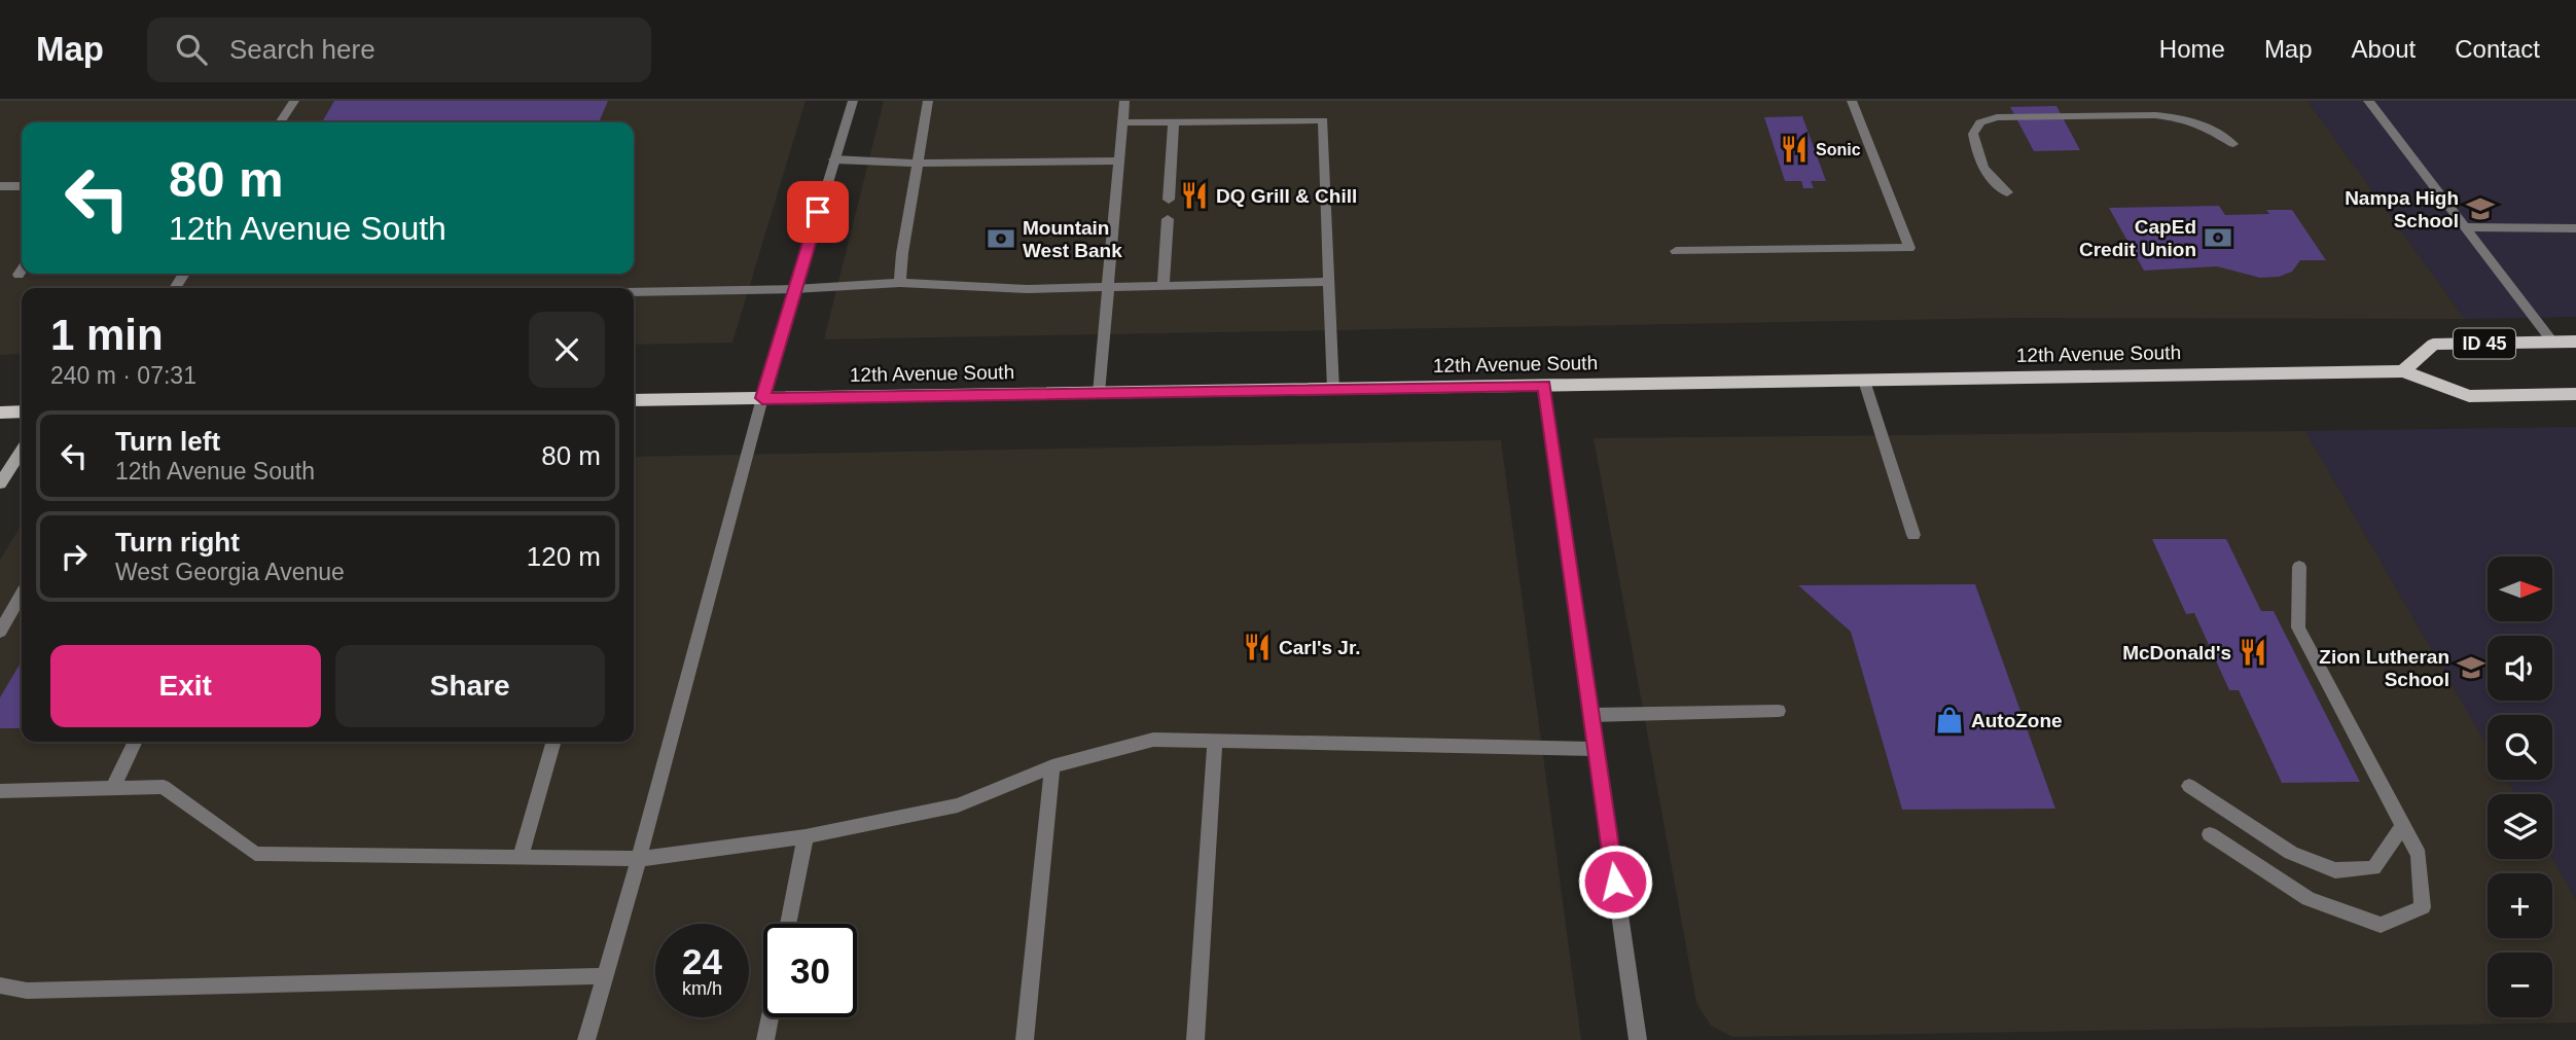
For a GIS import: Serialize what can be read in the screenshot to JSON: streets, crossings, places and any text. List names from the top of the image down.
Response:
{
  "streets": {
    "main road": ["ID 45", "12th Avenue South"]
  },
  "crossings": [
    ["ID 45", "12th Avenue South"]
  ],
  "places": {
    "restaurant": [
      "Sonic",
      "DQ Grill & Chill",
      "Carl's Jr.",
      "McDonald's"
    ],
    "school or university": ["Nampa High School", "Zion Lutheran School"],
    "bank": ["CapEd Credit Union", "Mountain West Bank"],
    "shop": ["AutoZone"]
  },
  "north": "right",
  "page": {
    "header": "Map",
    "search": "Search here",
    "nav": [
      "Home",
      "Map",
      "About",
      "Contact"
    ],
    "turn": ["80 m", "12th Avenue South"],
    "heading": ["1 min", "240 m · 07:31"],
    "list": [
      {
        "name": "Turn left",
        "note": "12th Avenue South",
        "value": "80 m"
      },
      {
        "name": "Turn right",
        "note": "West Georgia Avenue",
        "value": "120 m"
      }
    ],
    "map_buttons": ["+", "−"],
    "buttons": ["Exit", "Share"],
    "speed": "24 km/h",
    "limit": "30"
  }
}
